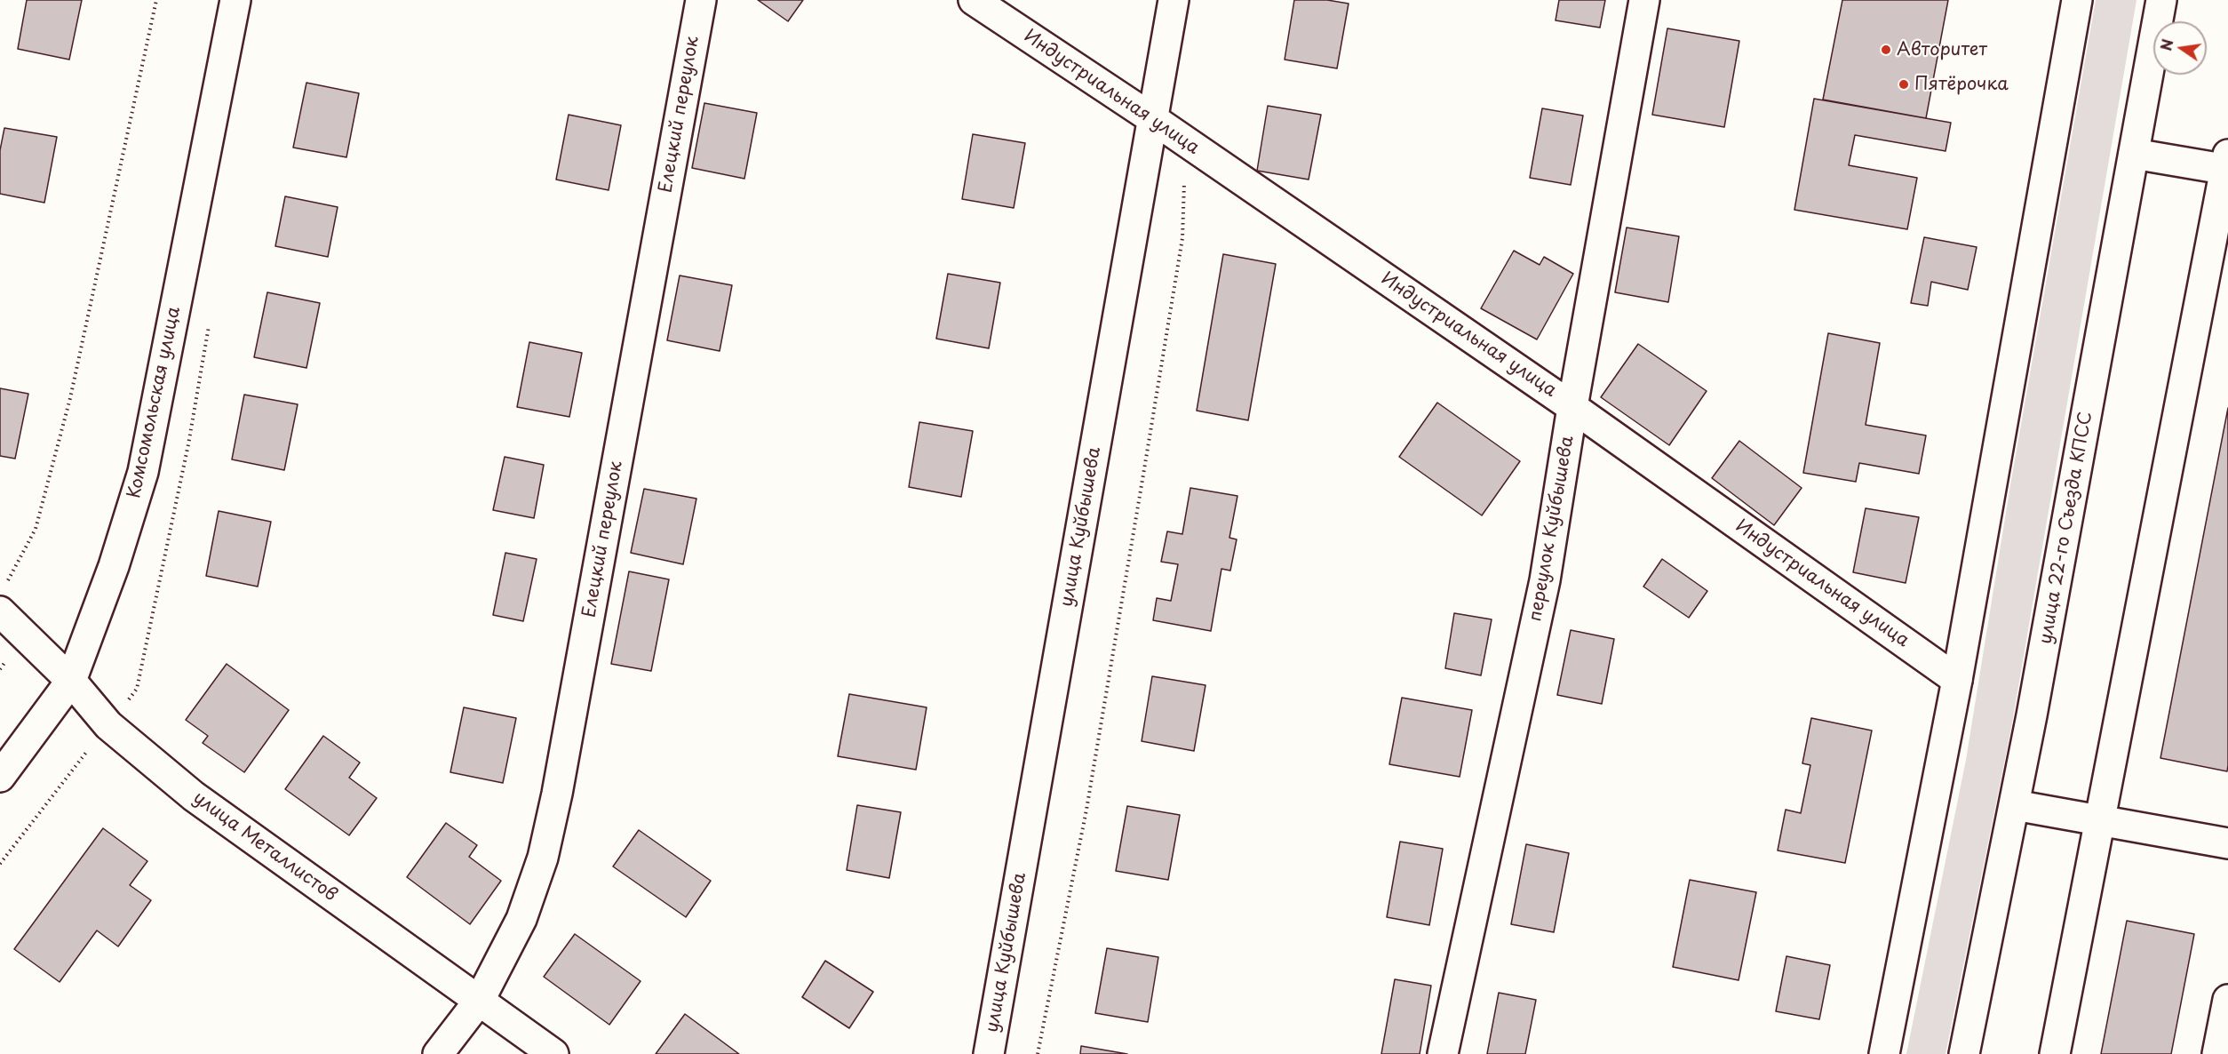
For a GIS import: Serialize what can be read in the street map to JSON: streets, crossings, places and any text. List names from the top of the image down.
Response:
{
  "streets": {
    "street": [
      "Индустриальная улица",
      "Елецкий переулок",
      "Комсомольская улица",
      "улица Куйбышева",
      "улица 22-го Съезда КПСС",
      "переулок Куйбышева",
      "улица Металлистов"
    ]
  },
  "crossings": [
    ["Индустриальная улица", "улица Куйбышева"],
    ["Индустриальная улица", "переулок Куйбышева"],
    ["Елецкий переулок", "улица Металлистов"],
    ["Комсомольская улица", "улица Металлистов"]
  ],
  "places": ["Авторитет", "Пятёрочка"],
  "north": "left"
}
